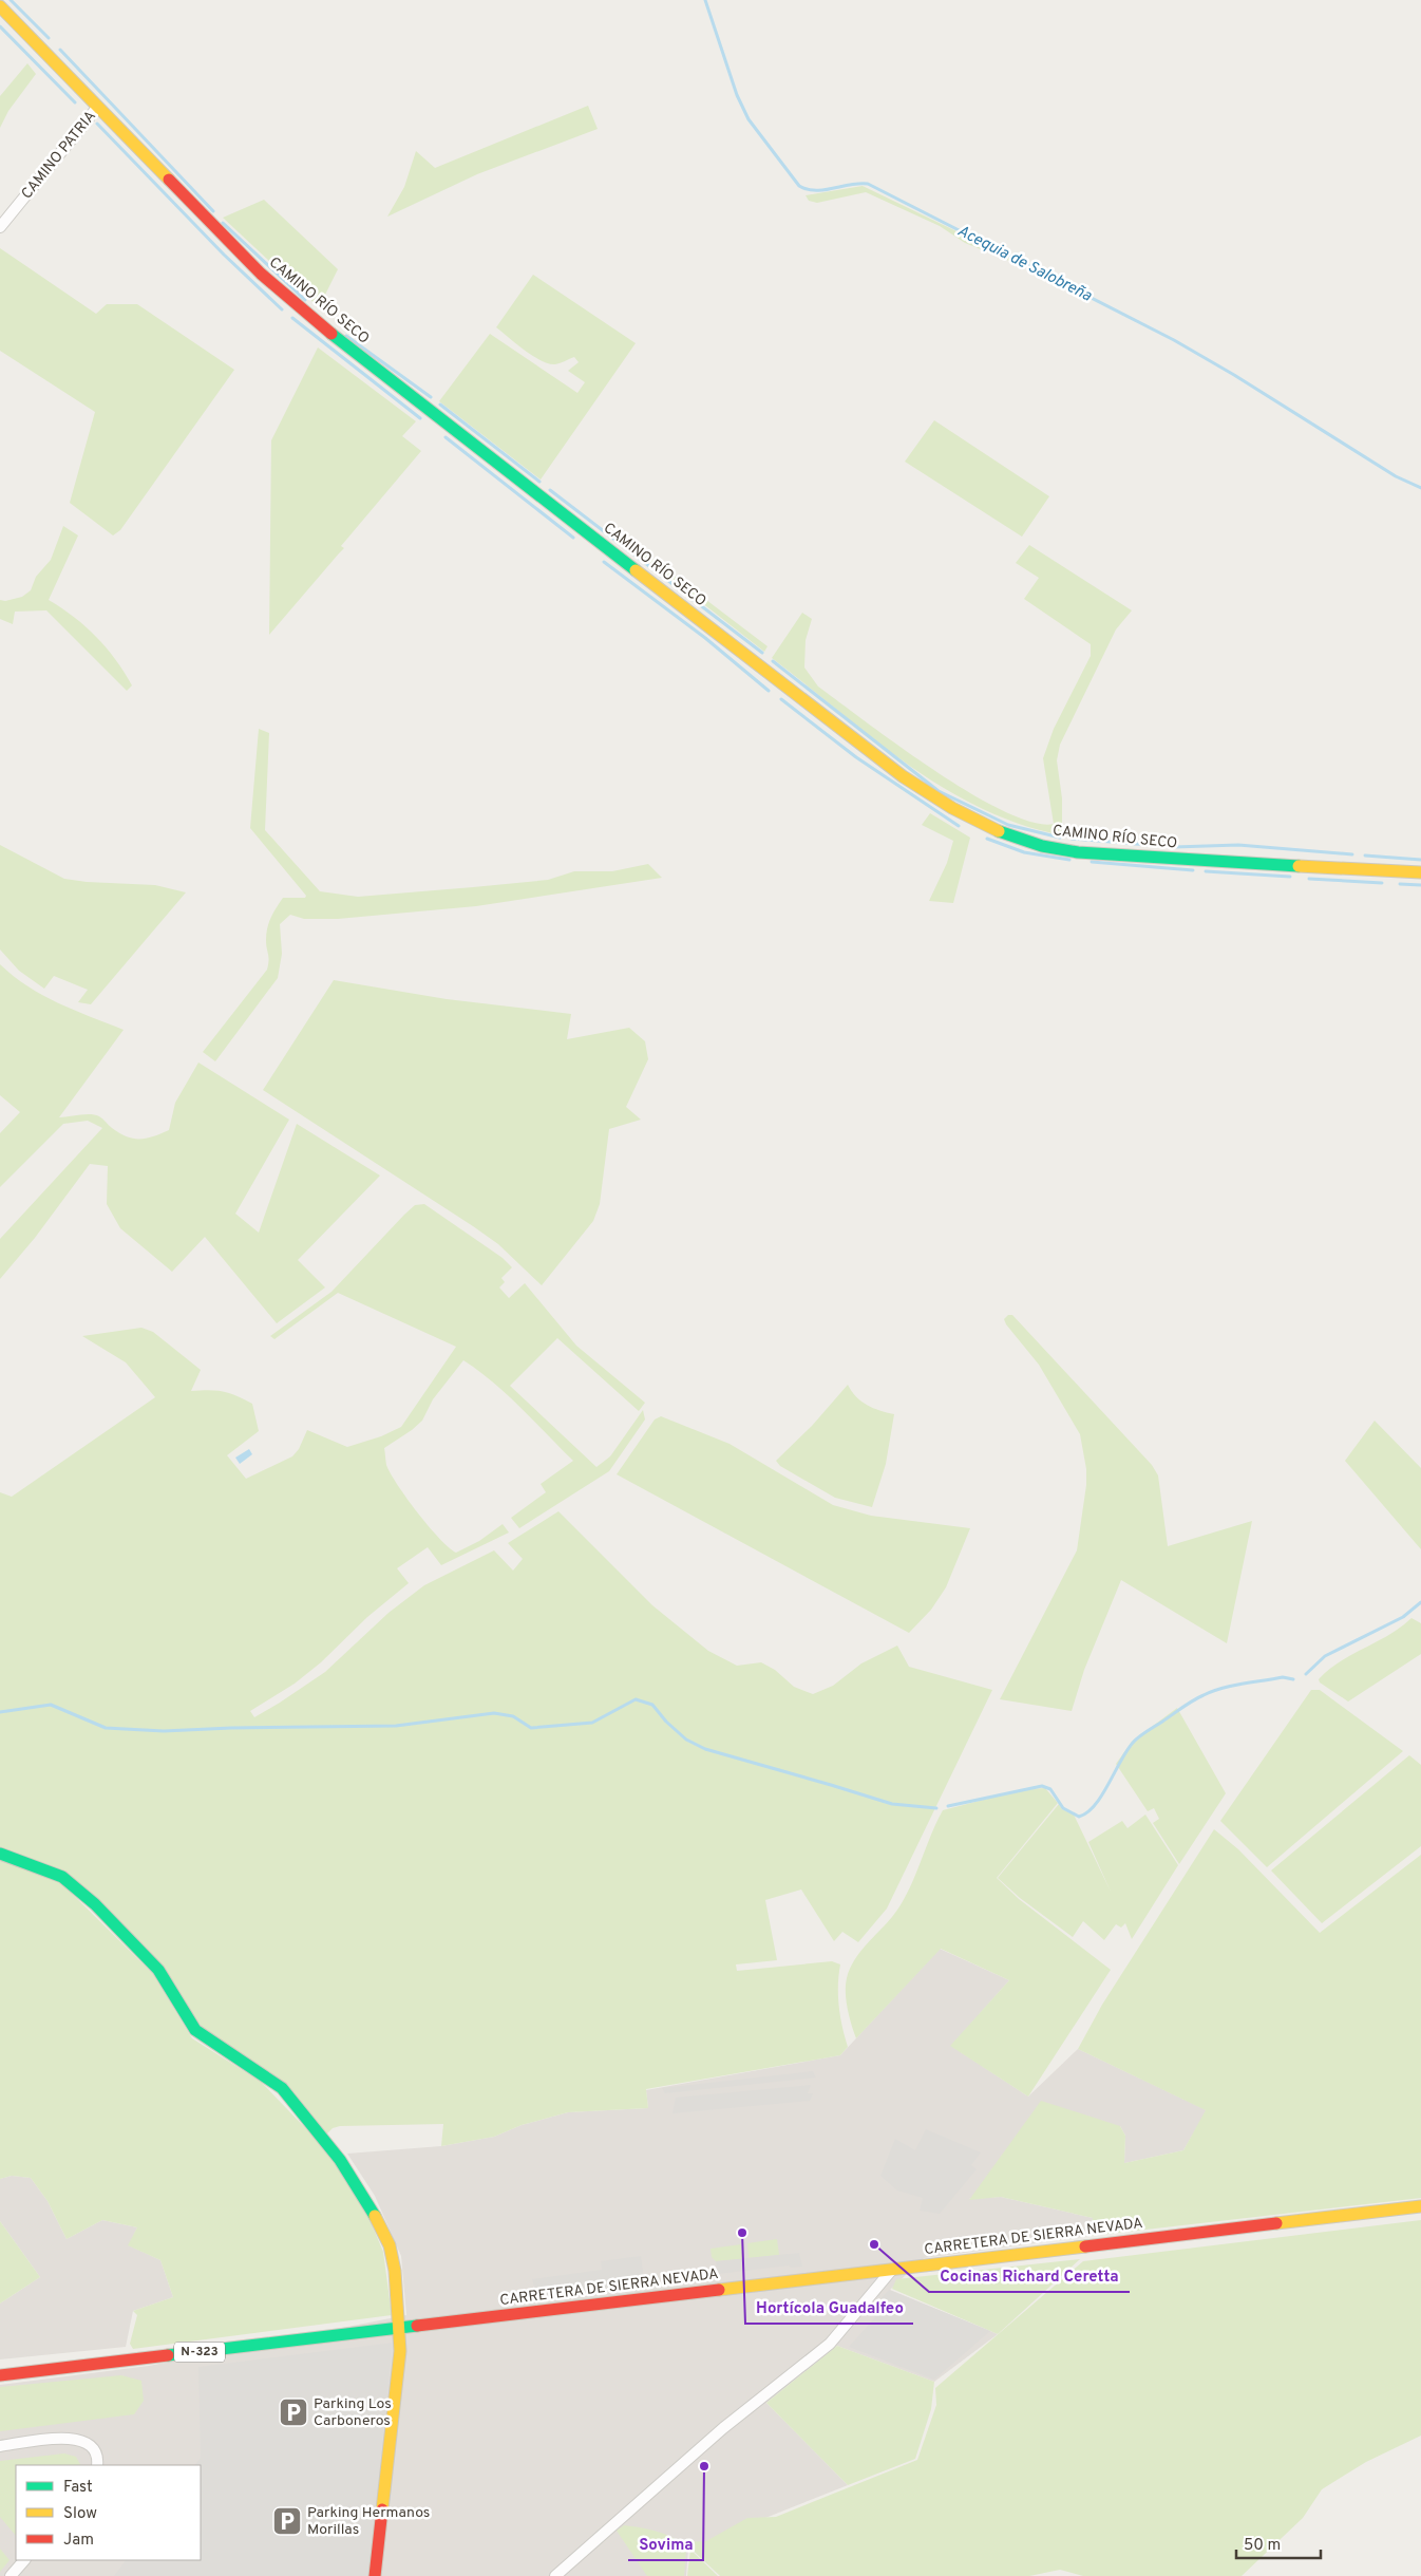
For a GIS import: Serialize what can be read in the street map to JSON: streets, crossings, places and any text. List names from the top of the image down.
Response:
{
  "streets": {
    "main road": ["CAMINO RÍO SECO", "CARRETERA DE SIERRA NEVADA", "N-323"],
    "street": ["CAMINO PATRIA"]
  },
  "crossings": [
    ["CAMINO PATRIA", "CAMINO RÍO SECO"],
    ["CARRETERA DE SIERRA NEVADA", "N-323"]
  ],
  "water": ["Acequia de Salobreña"],
  "places": {
    "other": ["Hortícola Guadalfeo", "Cocinas Richard Ceretta", "Sovima"],
    "parking": ["Parking Los Carboneros", "Parking Hermanos Morillas"]
  },
  "legend": ["Fast", "Slow", "Jam"],
  "scale_bar": "50 m"
}
